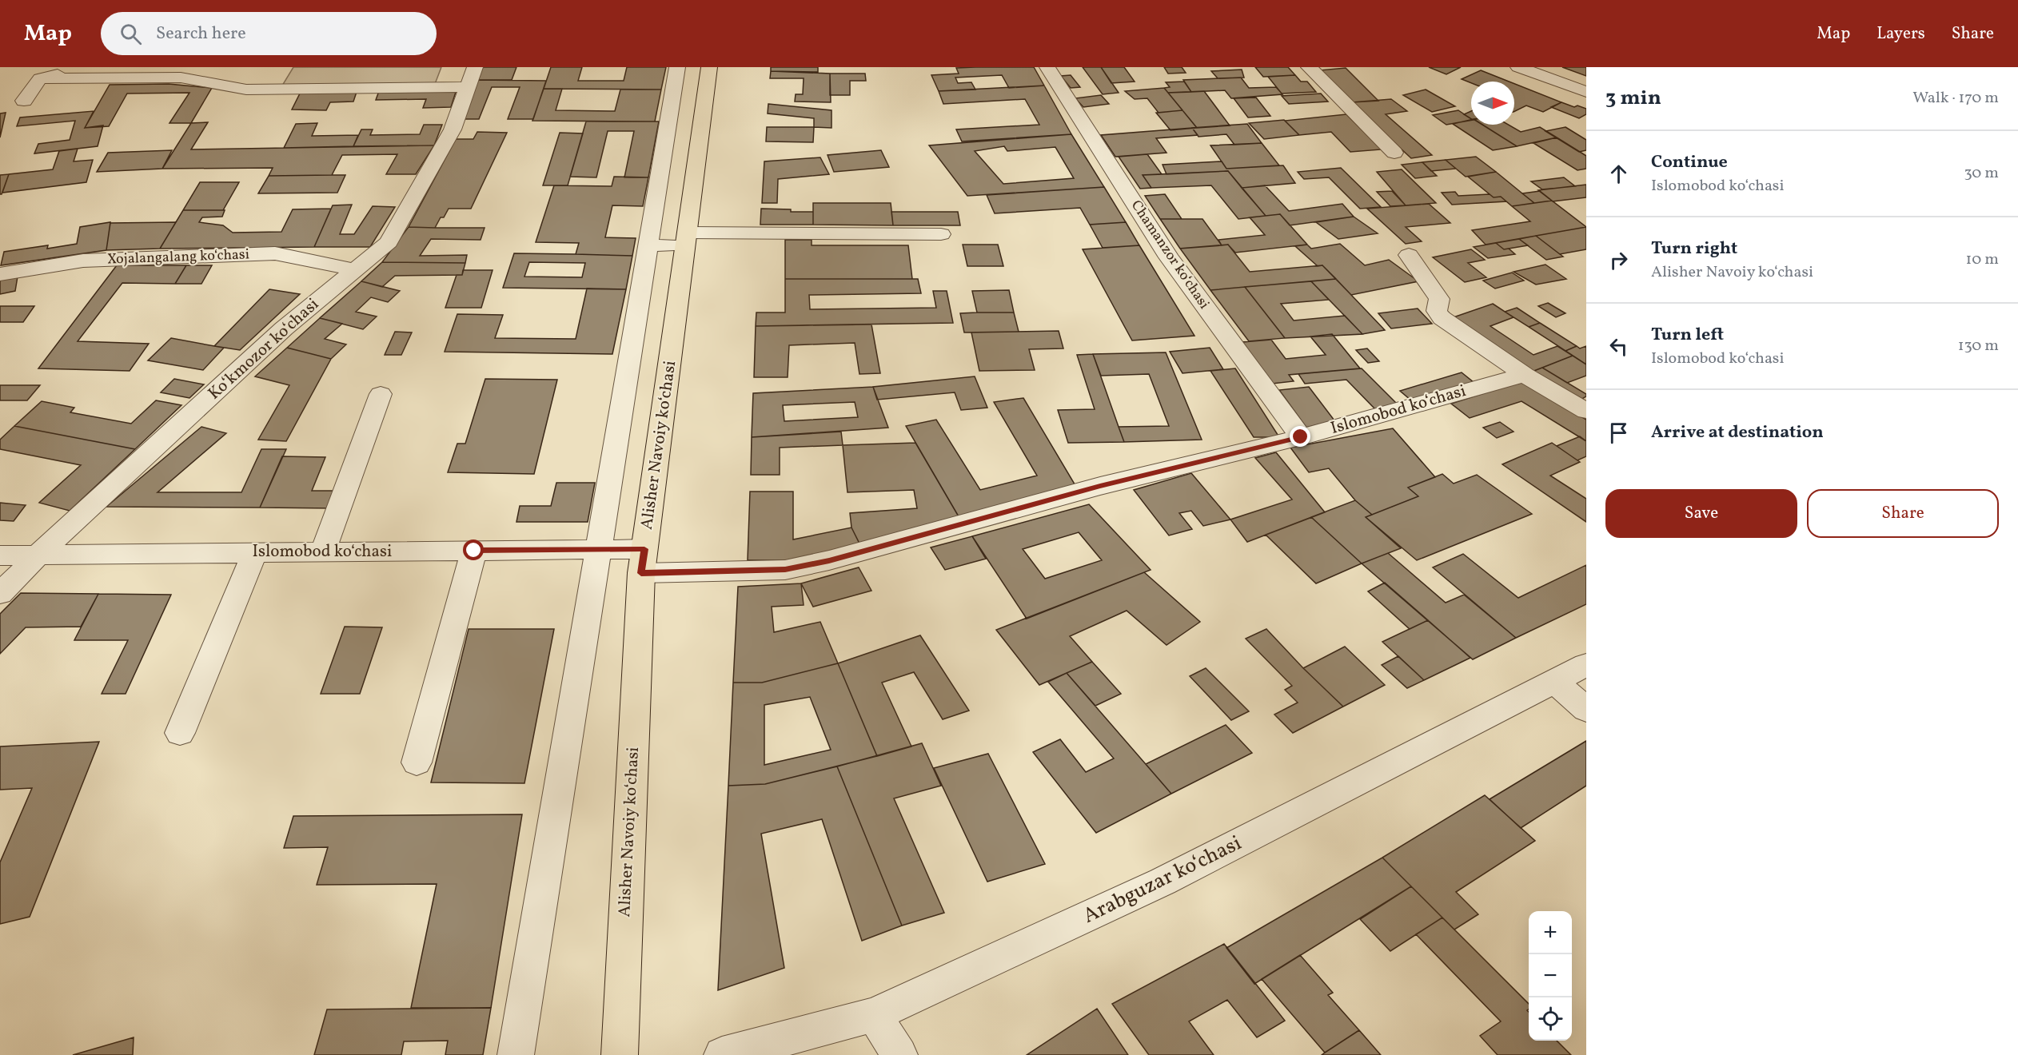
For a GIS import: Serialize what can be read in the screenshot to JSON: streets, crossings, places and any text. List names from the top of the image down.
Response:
{
  "streets": {
    "main road": ["Alisher Navoiy koʻchasi"],
    "street": [
      "Chamanzor koʻchasi",
      "Xojalangalang koʻchasi",
      "Koʻkmozor koʻchasi",
      "Islomobod koʻchasi",
      "Islomobod ko‘chasi",
      "Arabguzar koʻchasi"
    ]
  },
  "crossings": [
    ["Chamanzor koʻchasi", "Islomobod koʻchasi"],
    ["Xojalangalang koʻchasi", "Koʻkmozor koʻchasi"],
    ["Koʻkmozor koʻchasi", "Islomobod ko‘chasi"],
    ["Islomobod koʻchasi", "Alisher Navoiy koʻchasi"],
    ["Islomobod koʻchasi", "Islomobod ko‘chasi"],
    ["Alisher Navoiy koʻchasi", "Islomobod ko‘chasi"]
  ],
  "north": "right",
  "page": {
    "header": "Map",
    "search": "Search here",
    "nav": ["Map", "Layers", "Share"],
    "heading": ["3 min", "Walk · 170 m"],
    "list": [
      ["Continue", "Islomobod ko‘chasi", "30 m"],
      ["Turn right", "Alisher Navoiy koʻchasi", "10 m"],
      ["Turn left", "Islomobod koʻchasi", "130 m"],
      "Arrive at destination"
    ],
    "buttons": ["Save", "Share"],
    "map_buttons": ["+", "−"]
  }
}
